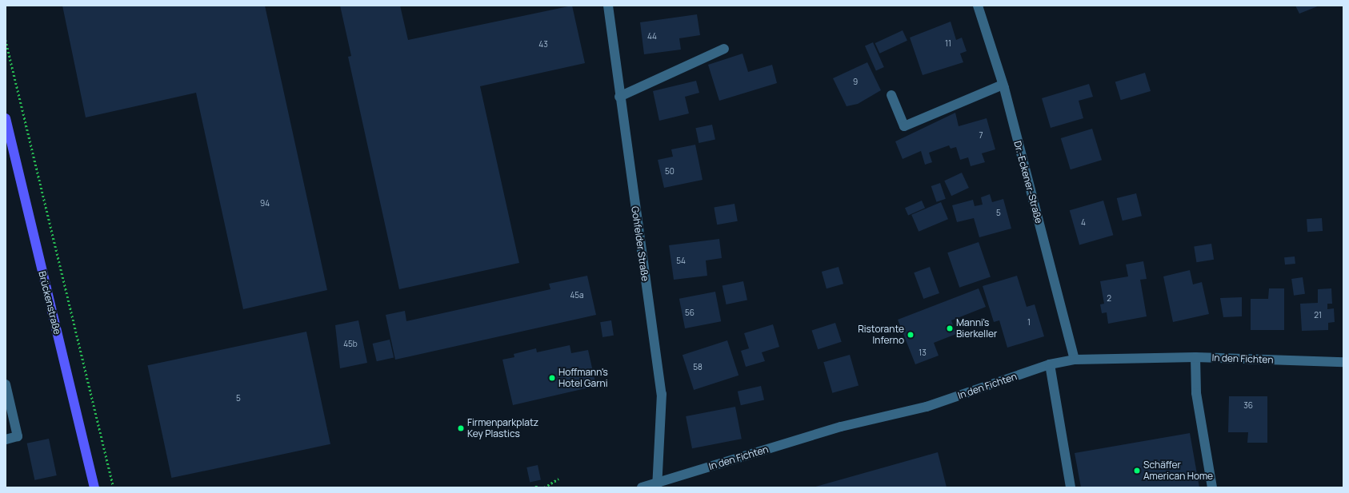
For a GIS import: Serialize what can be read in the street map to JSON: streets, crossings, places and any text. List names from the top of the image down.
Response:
{
  "streets": {
    "main road": ["Brückenstraße"],
    "street": ["Dr.-Eckener-Straße", "Gohfelder Straße", "In den Fichten"]
  },
  "crossings": [
    ["Dr.-Eckener-Straße", "In den Fichten"],
    ["Gohfelder Straße", "In den Fichten"]
  ],
  "places": [
    "Manni's Bierkeller",
    "Ristorante Inferno",
    "Hoffmann's Hotel Garni",
    "Firmenparkplatz Key Plastics",
    "Schäffer American Home"
  ],
  "house_numbers": [
    "44",
    "11",
    "43",
    "9",
    "7",
    "50",
    "94",
    "5",
    "4",
    "54",
    "45a",
    "2",
    "56",
    "21",
    "1",
    "45b",
    "13",
    "58",
    "5",
    "36"
  ]
}
